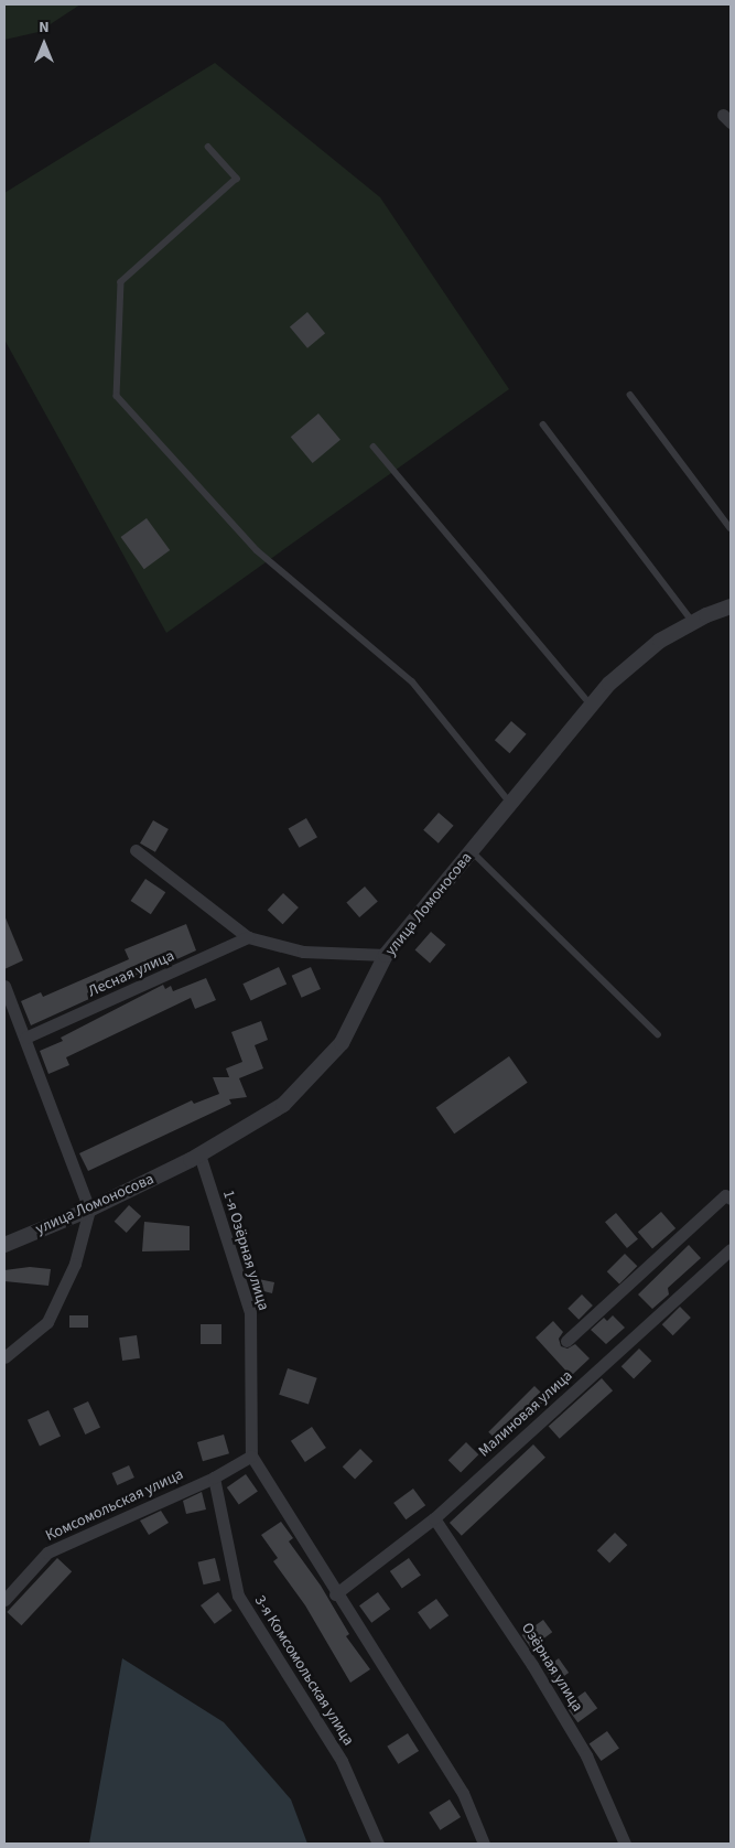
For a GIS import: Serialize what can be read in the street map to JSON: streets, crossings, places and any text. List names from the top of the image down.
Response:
{
  "streets": {
    "street": [
      "улица Ломоносова",
      "Лесная улица",
      "1-я Озёрная улица",
      "Малиновая улица",
      "Комсомольская улица",
      "Озёрная улица",
      "3-я Комсомольская улица"
    ]
  },
  "crossings": [
    ["улица Ломоносова", "1-я Озёрная улица"],
    ["1-я Озёрная улица", "Комсомольская улица"],
    ["Малиновая улица", "Озёрная улица"],
    ["Комсомольская улица", "3-я Комсомольская улица"]
  ],
  "north": "top"
}
